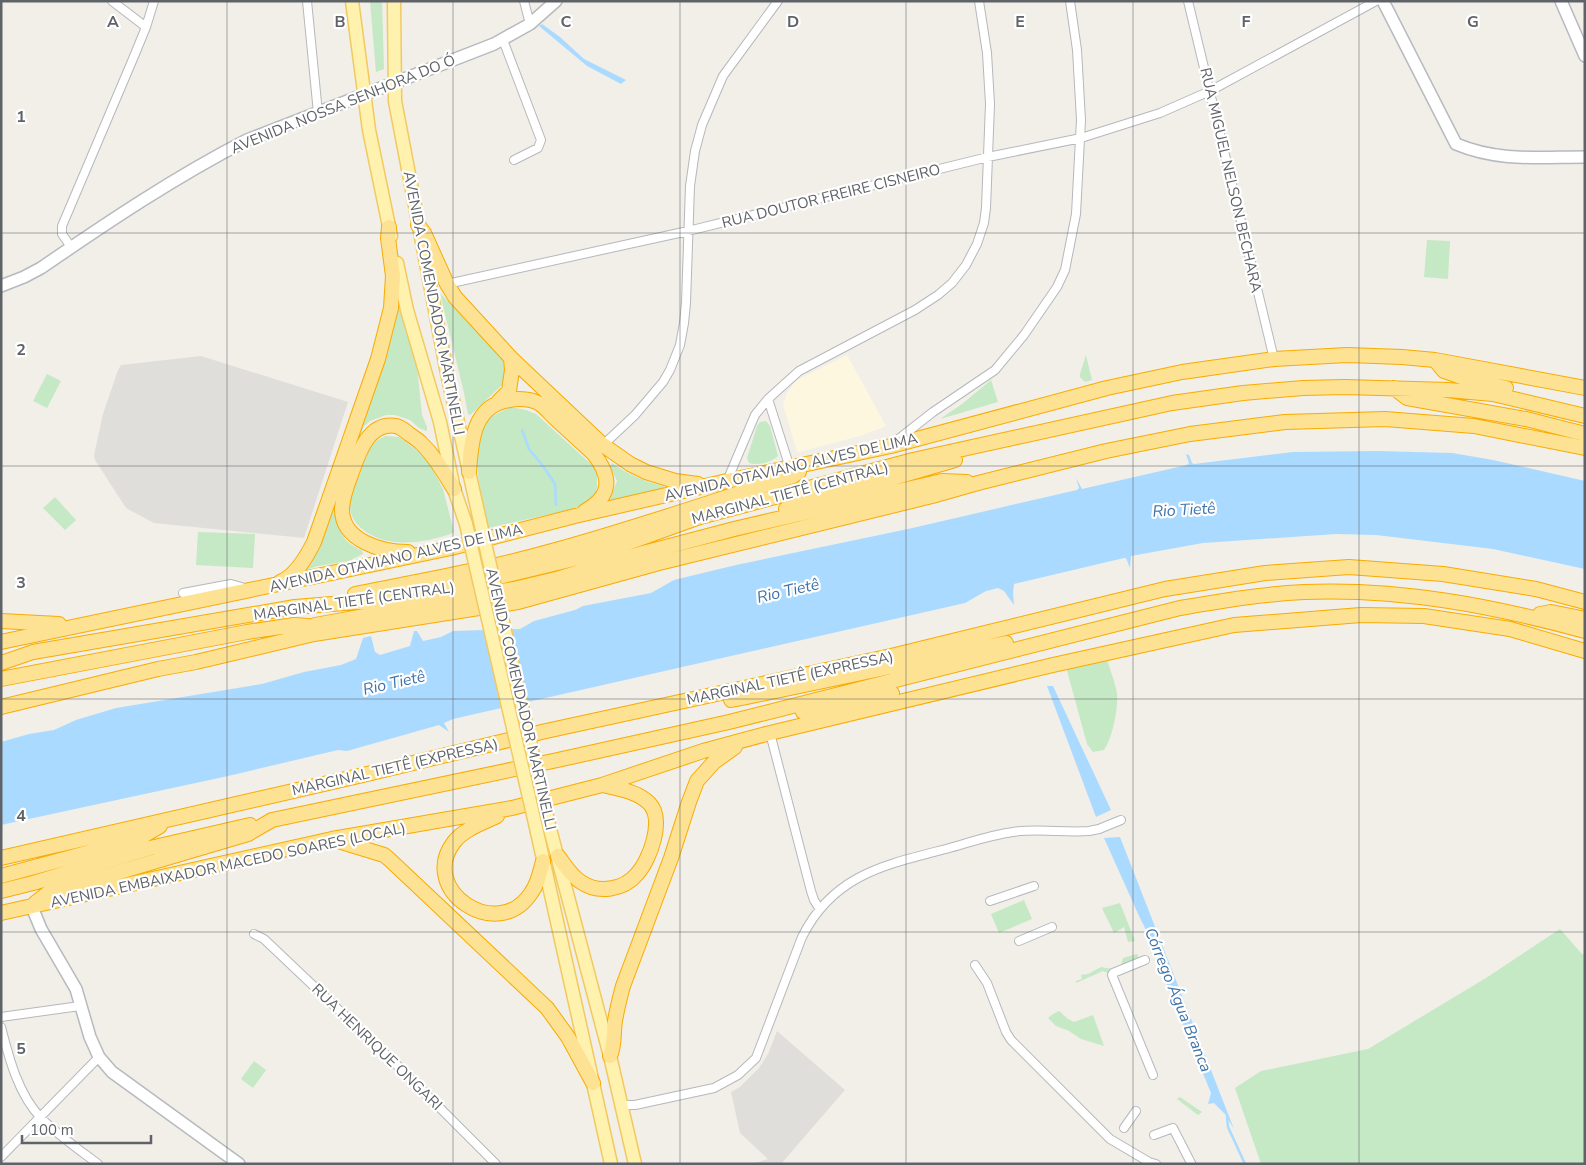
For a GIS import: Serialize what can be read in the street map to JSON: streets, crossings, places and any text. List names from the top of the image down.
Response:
{
  "streets": {
    "highway": [
      "AVENIDA OTAVIANO ALVES DE LIMA",
      "MARGINAL TIETÊ (CENTRAL)",
      "MARGINAL TIETÊ (EXPRESSA)",
      "AVENIDA EMBAIXADOR MACEDO SOARES (LOCAL)"
    ],
    "main road": ["AVENIDA NOSSA SENHORA DO Ó", "AVENIDA COMENDADOR MARTINELLI"],
    "street": ["RUA MIGUEL NELSON BECHARA", "RUA DOUTOR FREIRE CISNEIRO", "RUA HENRIQUE ONGARI"]
  },
  "crossings": [
    ["AVENIDA NOSSA SENHORA DO Ó", "AVENIDA COMENDADOR MARTINELLI"],
    ["RUA MIGUEL NELSON BECHARA", "RUA DOUTOR FREIRE CISNEIRO"],
    ["RUA MIGUEL NELSON BECHARA", "AVENIDA OTAVIANO ALVES DE LIMA"]
  ],
  "water": ["Rio Tietê", "Córrego Água Branca"],
  "scale_bar": "100 m",
  "grid": {
    "columns": [
      "A",
      "B",
      "C",
      "D",
      "E",
      "F",
      "G"
    ],
    "rows": [
      "1",
      "2",
      "3",
      "4",
      "5"
    ]
  }
}
